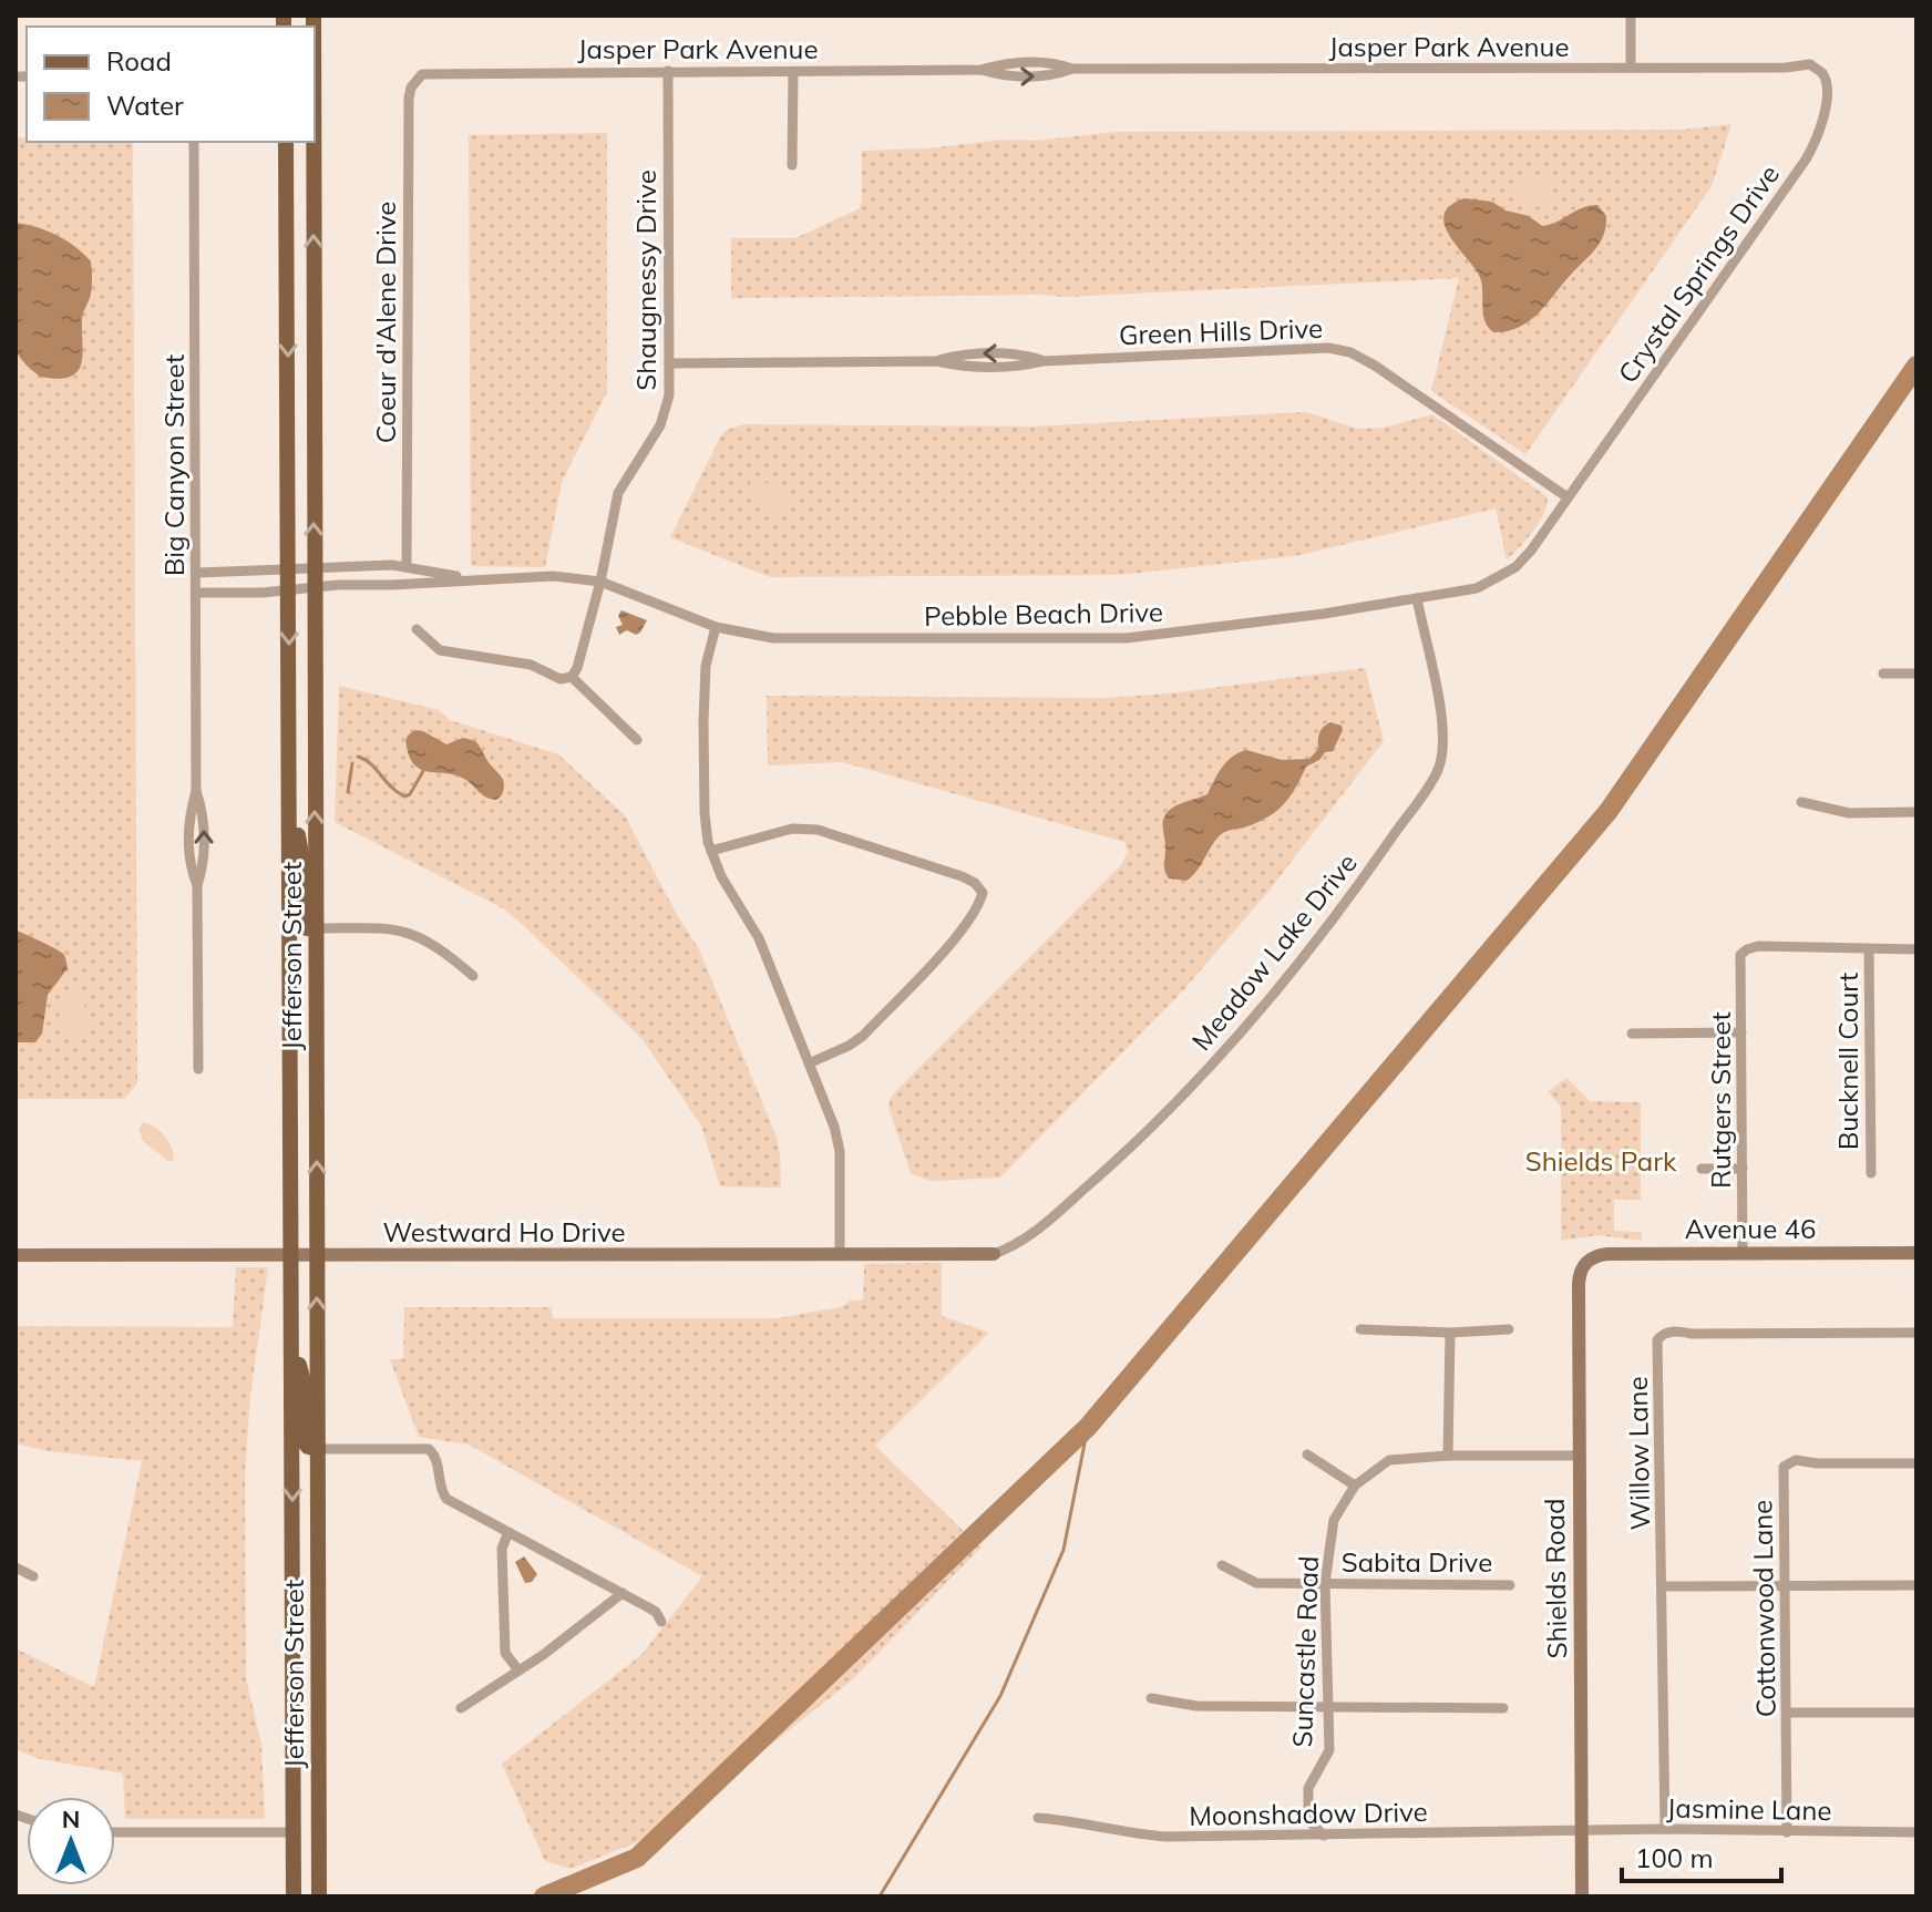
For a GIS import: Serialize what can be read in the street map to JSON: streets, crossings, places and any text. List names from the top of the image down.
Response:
{
  "streets": {
    "main road": ["Jefferson Street"],
    "street": [
      "Jasper Park Avenue",
      "Crystal Springs Drive",
      "Shaugnessy Drive",
      "Coeur d'Alene Drive",
      "Green Hills Drive",
      "Big Canyon Street",
      "Pebble Beach Drive",
      "Meadow Lake Drive",
      "Bucknell Court",
      "Rutgers Street",
      "Avenue 46",
      "Westward Ho Drive",
      "Willow Lane",
      "Sabita Drive",
      "Shields Road",
      "Cottonwood Lane",
      "Suncastle Road",
      "Jasmine Lane",
      "Moonshadow Drive"
    ]
  },
  "crossings": [
    ["Jasper Park Avenue", "Crystal Springs Drive"],
    ["Jasper Park Avenue", "Shaugnessy Drive"],
    ["Jasper Park Avenue", "Coeur d'Alene Drive"],
    ["Crystal Springs Drive", "Pebble Beach Drive"],
    ["Shaugnessy Drive", "Green Hills Drive"],
    ["Shaugnessy Drive", "Pebble Beach Drive"],
    ["Green Hills Drive", "Pebble Beach Drive"],
    ["Pebble Beach Drive", "Meadow Lake Drive"],
    ["Meadow Lake Drive", "Westward Ho Drive"],
    ["Jefferson Street", "Westward Ho Drive"],
    ["Bucknell Court", "Rutgers Street"],
    ["Rutgers Street", "Avenue 46"],
    ["Avenue 46", "Shields Road"],
    ["Willow Lane", "Jasmine Lane"],
    ["Sabita Drive", "Suncastle Road"],
    ["Shields Road", "Suncastle Road"],
    ["Shields Road", "Jasmine Lane"],
    ["Shields Road", "Moonshadow Drive"],
    ["Cottonwood Lane", "Jasmine Lane"],
    ["Suncastle Road", "Moonshadow Drive"],
    ["Jasmine Lane", "Moonshadow Drive"]
  ],
  "parks": ["Shields Park"],
  "legend": ["Road", "Water"],
  "scale_bar": "100 m",
  "north": "top"
}
